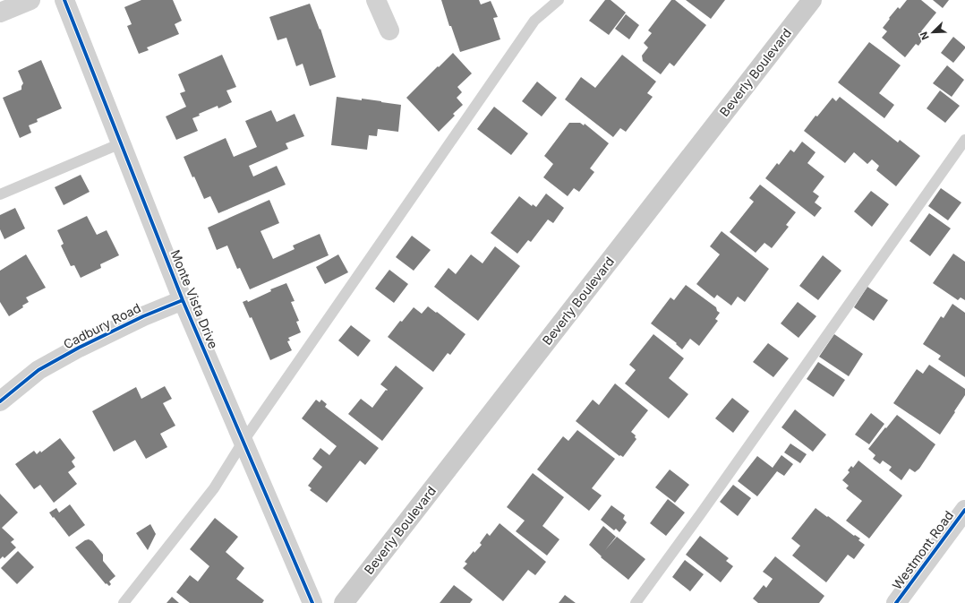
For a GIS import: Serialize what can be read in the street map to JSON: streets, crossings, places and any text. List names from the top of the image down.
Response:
{
  "streets": {
    "main road": ["Beverly Boulevard"],
    "street": ["Monte Vista Drive", "Cadbury Road", "Westmont Road"]
  },
  "crossings": [
    ["Monte Vista Drive", "Cadbury Road"]
  ],
  "north": "bottom left"
}
